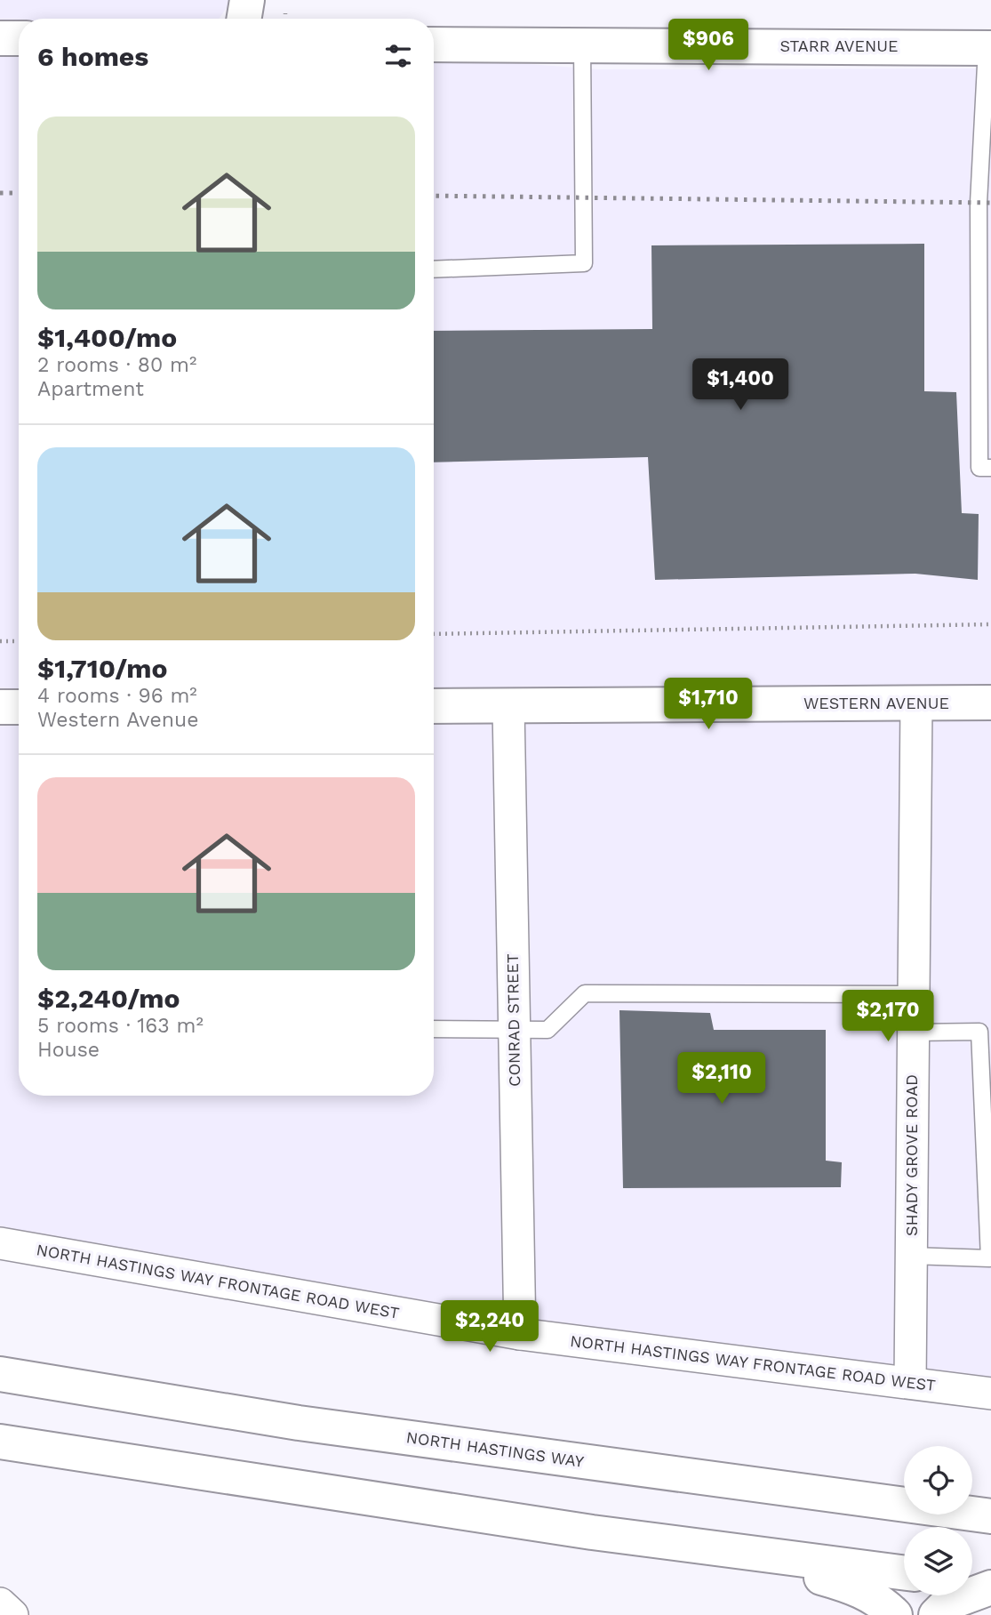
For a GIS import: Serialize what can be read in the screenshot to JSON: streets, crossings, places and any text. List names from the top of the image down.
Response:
{
  "streets": {
    "main road": ["STARR AVENUE", "WESTERN AVENUE", "NORTH HASTINGS WAY"],
    "street": ["CONRAD STREET", "SHADY GROVE ROAD", "NORTH HASTINGS WAY FRONTAGE ROAD WEST"]
  },
  "crossings": [
    ["WESTERN AVENUE", "CONRAD STREET"],
    ["WESTERN AVENUE", "SHADY GROVE ROAD"],
    ["CONRAD STREET", "NORTH HASTINGS WAY FRONTAGE ROAD WEST"],
    ["SHADY GROVE ROAD", "NORTH HASTINGS WAY FRONTAGE ROAD WEST"]
  ],
  "page": {
    "price": [
      "$906",
      "$1,400",
      "$1,710",
      "$2,170",
      "$2,110",
      "$2,240"
    ],
    "heading": "6 homes",
    "list": [
      {
        "name": "$1,400/mo",
        "note": "2 rooms · 80 m² · Apartment"
      },
      {
        "name": "$1,710/mo",
        "note": "4 rooms · 96 m² · Western Avenue"
      },
      {
        "name": "$2,240/mo",
        "note": "5 rooms · 163 m² · House"
      }
    ]
  }
}
